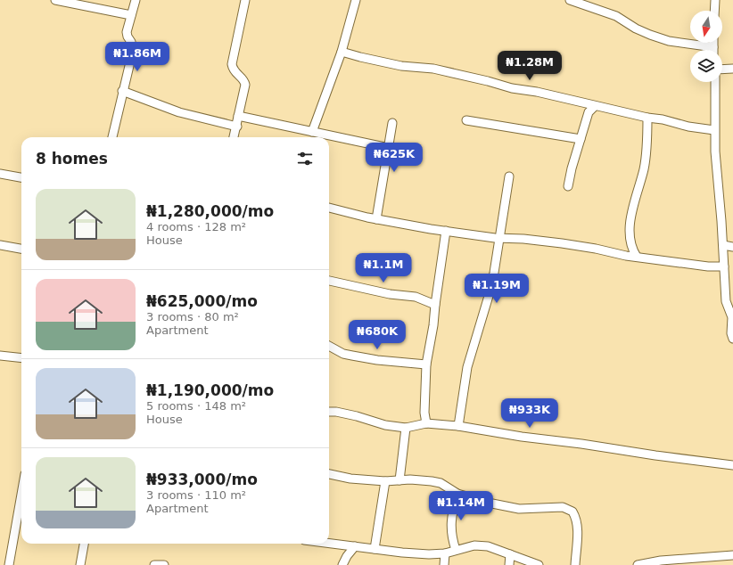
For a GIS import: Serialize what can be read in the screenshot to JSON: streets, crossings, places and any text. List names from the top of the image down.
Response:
{
  "north": "bottom",
  "page": {
    "price": [
      "₦1.86M",
      "₦1.28M",
      "₦625K",
      "₦1.1M",
      "₦1.19M",
      "₦680K",
      "₦933K",
      "₦1.14M"
    ],
    "heading": "8 homes",
    "list": [
      {
        "name": "₦1,280,000/mo",
        "note": "4 rooms · 128 m² · House"
      },
      {
        "name": "₦625,000/mo",
        "note": "3 rooms · 80 m² · Apartment"
      },
      {
        "name": "₦1,190,000/mo",
        "note": "5 rooms · 148 m² · House"
      },
      {
        "name": "₦933,000/mo",
        "note": "3 rooms · 110 m² · Apartment"
      }
    ]
  }
}
